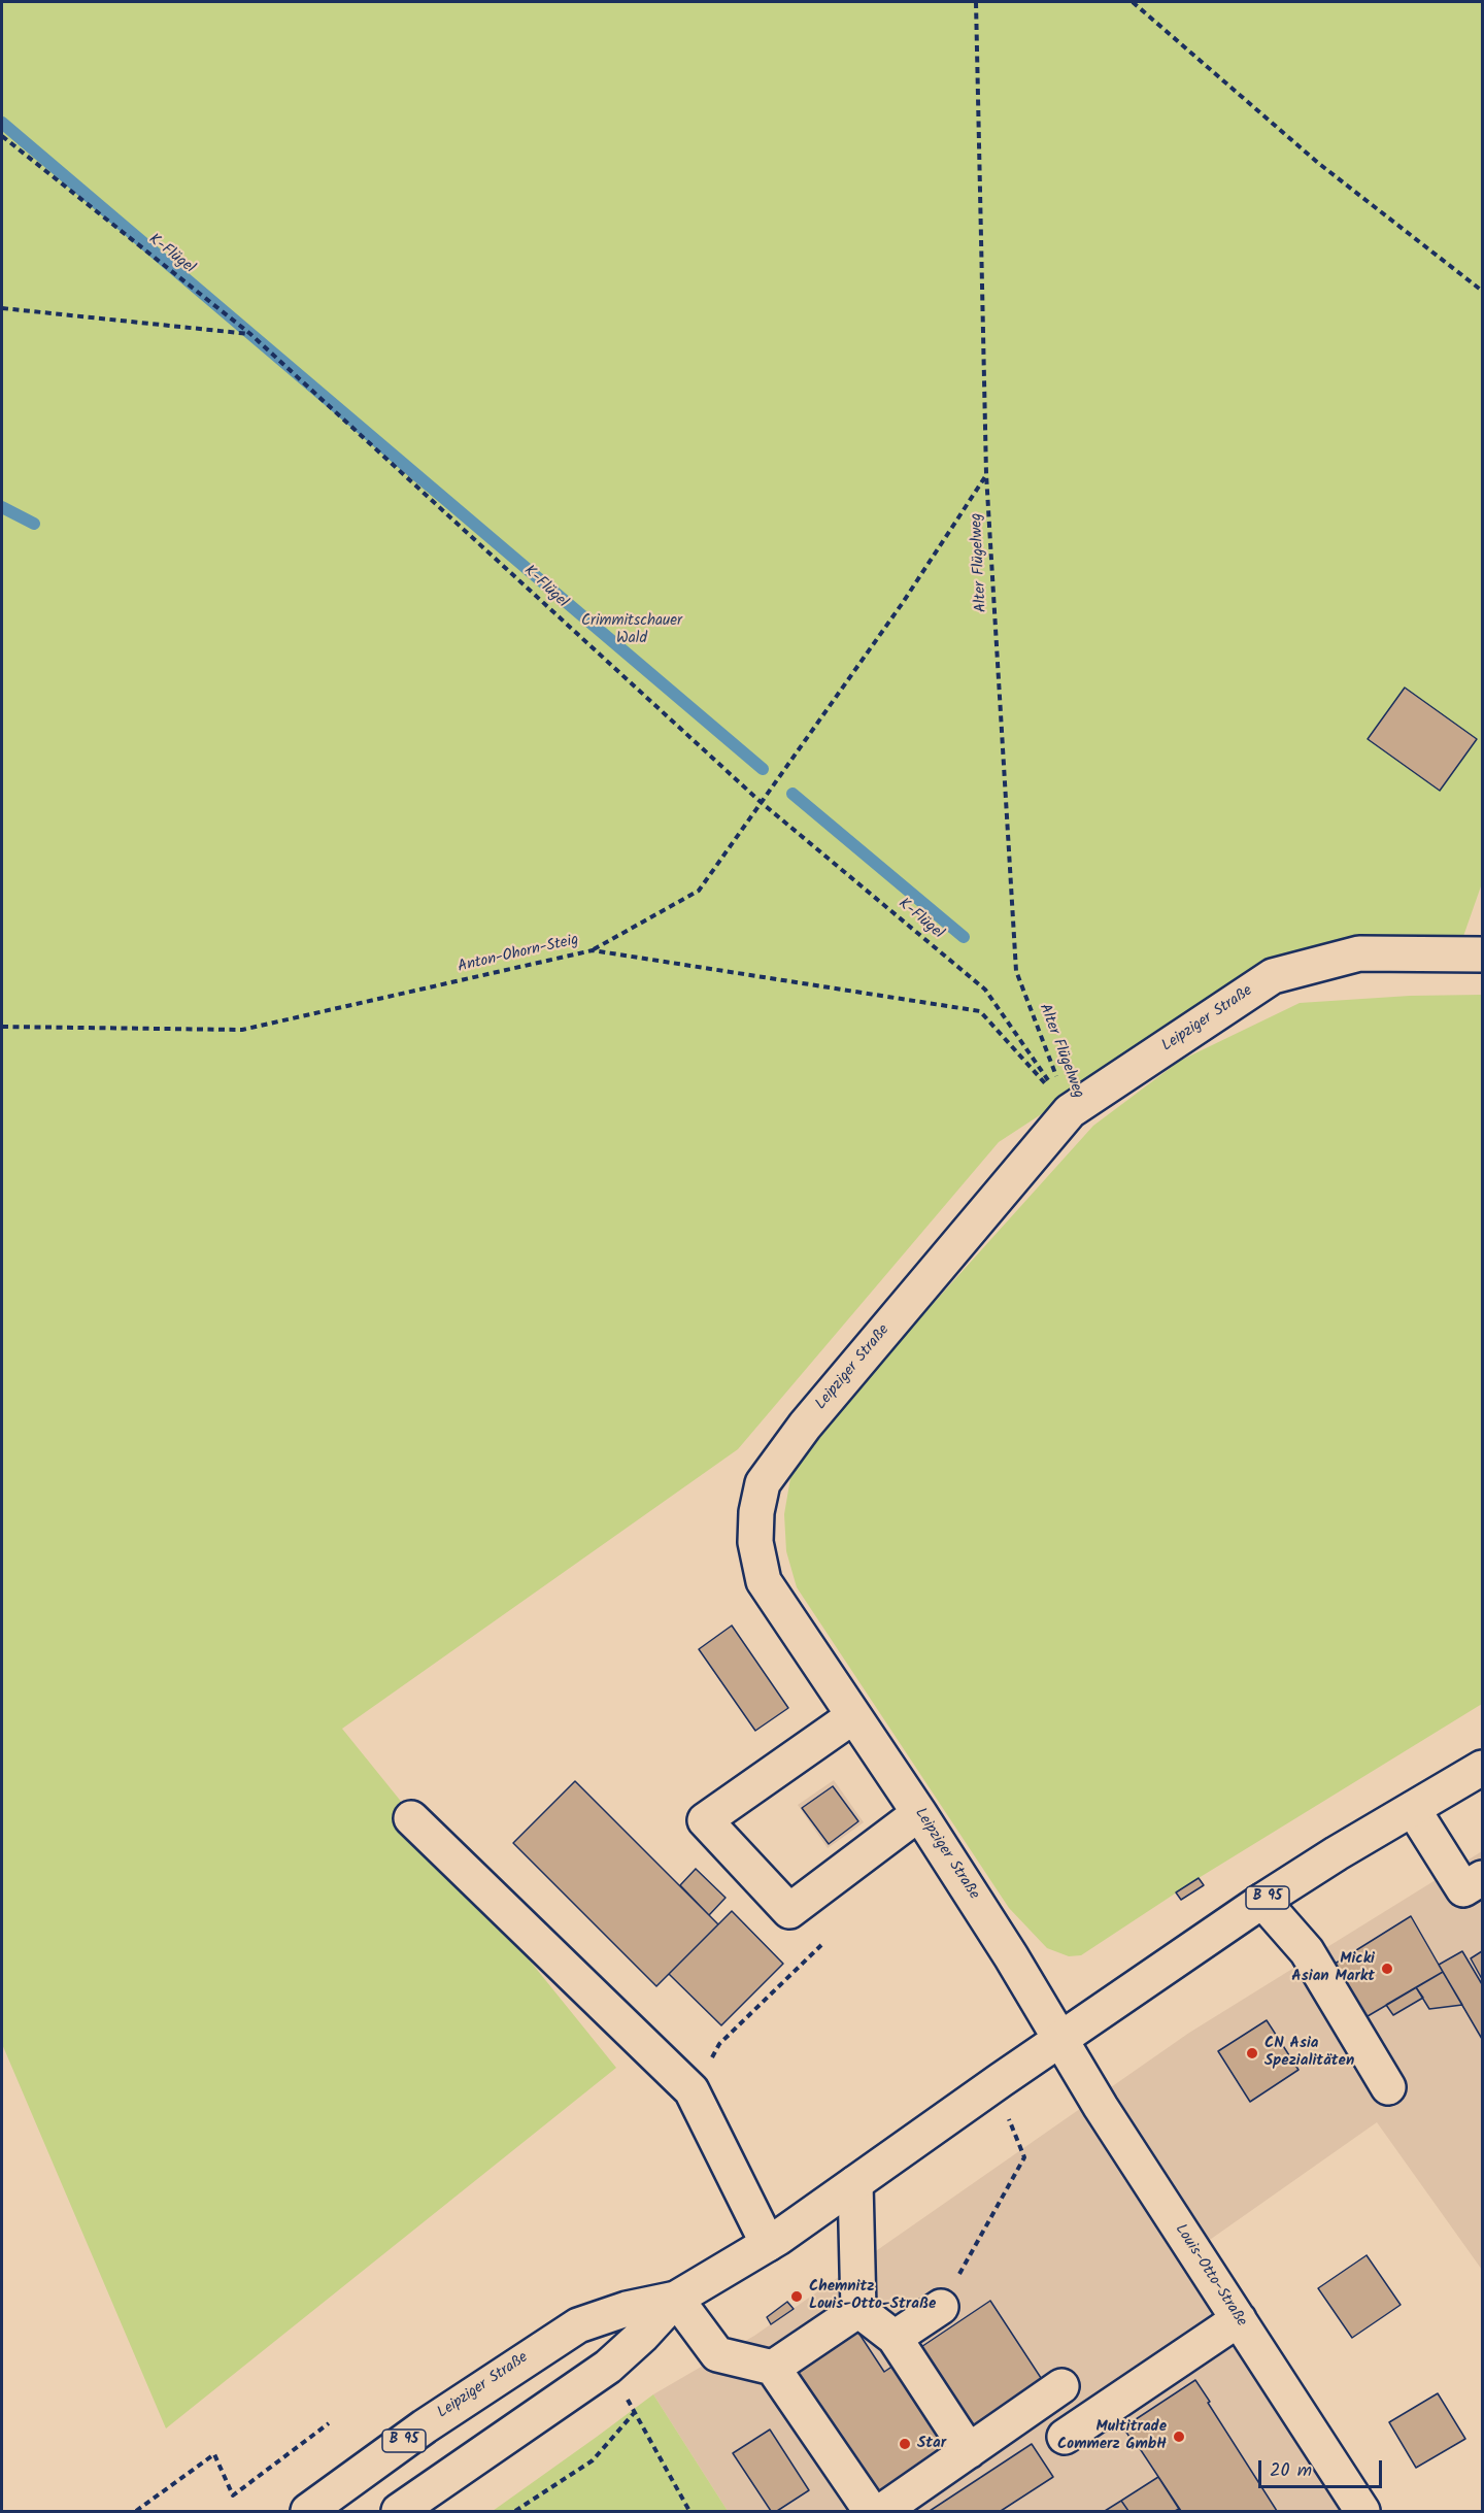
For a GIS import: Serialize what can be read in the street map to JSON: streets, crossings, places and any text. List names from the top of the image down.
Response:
{
  "streets": {
    "street": ["Leipziger Straße", "B 95", "Louis-Otto-Straße"],
    "path": ["K-Flügel", "Alter Flügelweg", "Anton-Ohorn-Steig"]
  },
  "crossings": [
    ["K-Flügel", "Alter Flügelweg"],
    ["K-Flügel", "Anton-Ohorn-Steig"],
    ["K-Flügel", "Leipziger Straße"],
    ["Alter Flügelweg", "Anton-Ohorn-Steig"],
    ["Alter Flügelweg", "Leipziger Straße"],
    ["Anton-Ohorn-Steig", "Leipziger Straße"],
    ["Leipziger Straße", "Louis-Otto-Straße"]
  ],
  "parks": ["Crimmitschauer Wald"],
  "places": [
    "Micki Asian Markt",
    "CN Asia Spezialitäten",
    "Chemnitz Louis-Otto-Straße",
    "Multitrade Commerz GmbH",
    "Star"
  ],
  "scale_bar": "20 m"
}
